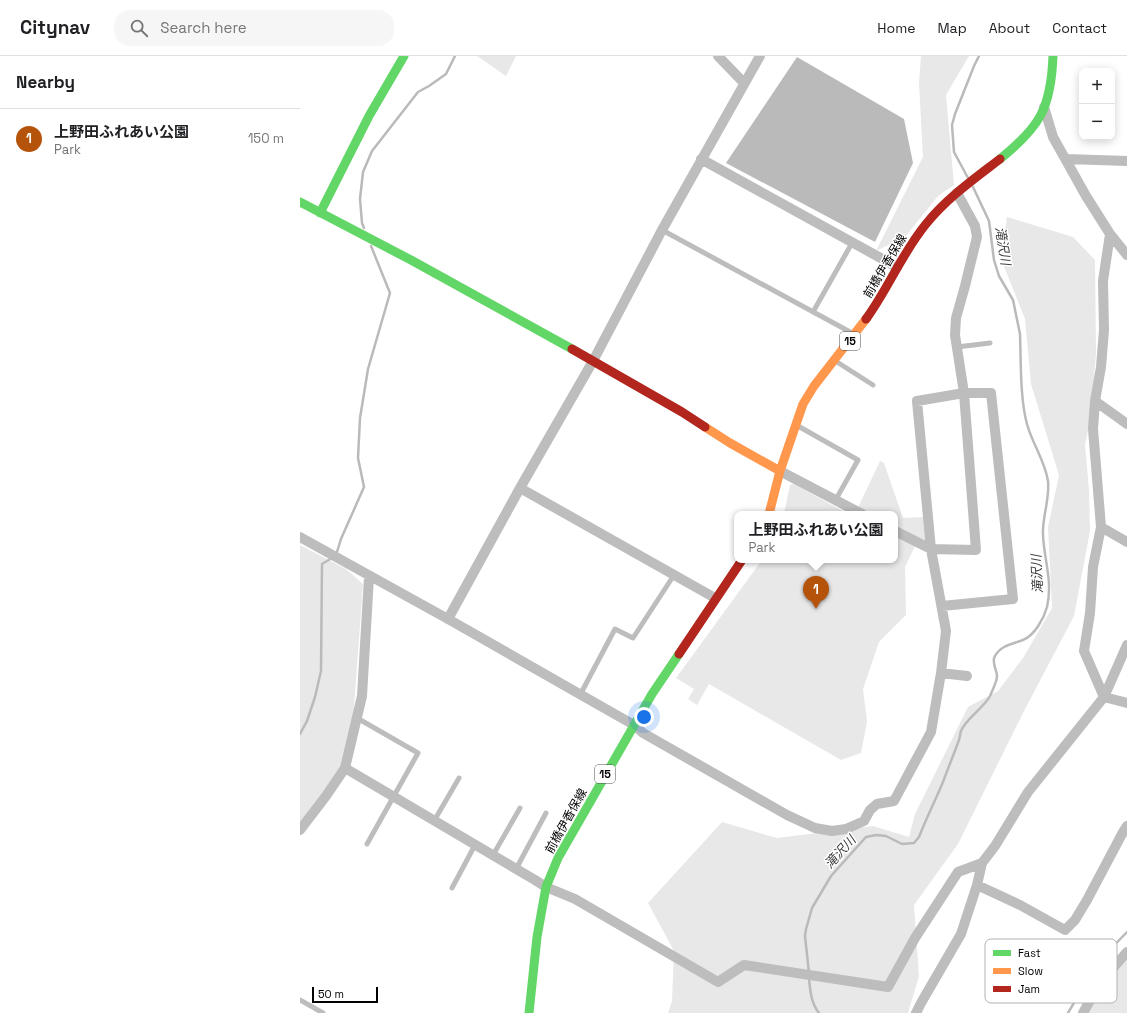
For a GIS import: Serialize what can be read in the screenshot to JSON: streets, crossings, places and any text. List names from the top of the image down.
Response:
{
  "streets": {
    "main road": ["前橋伊香保線", "15"]
  },
  "water": ["滝沢川"],
  "legend": ["Fast", "Slow", "Jam"],
  "scale_bar": "50 m",
  "page": {
    "header": "Citynav",
    "search": "Search here",
    "nav": [
      "Home",
      "Map",
      "About",
      "Contact"
    ],
    "heading": "Nearby",
    "map_buttons": ["+", "−"],
    "list": [
      {
        "mark": "1",
        "name": "上野田ふれあい公園",
        "note": "Park",
        "value": "150 m"
      }
    ],
    "popup": ["上野田ふれあい公園", "Park"],
    "pins": "1",
    "scale": "50 m"
  }
}
